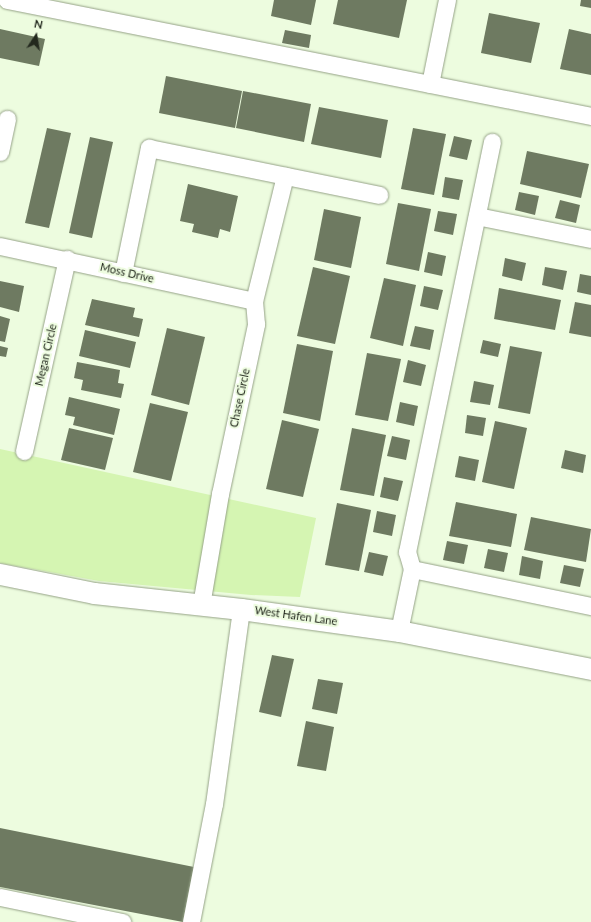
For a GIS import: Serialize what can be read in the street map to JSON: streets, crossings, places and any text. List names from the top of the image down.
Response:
{
  "streets": {
    "main road": ["West Hafen Lane"],
    "street": ["Moss Drive", "Megan Circle", "Chase Circle"]
  },
  "crossings": [
    ["Moss Drive", "Megan Circle"],
    ["Moss Drive", "Chase Circle"],
    ["Chase Circle", "West Hafen Lane"]
  ],
  "north": "top"
}
